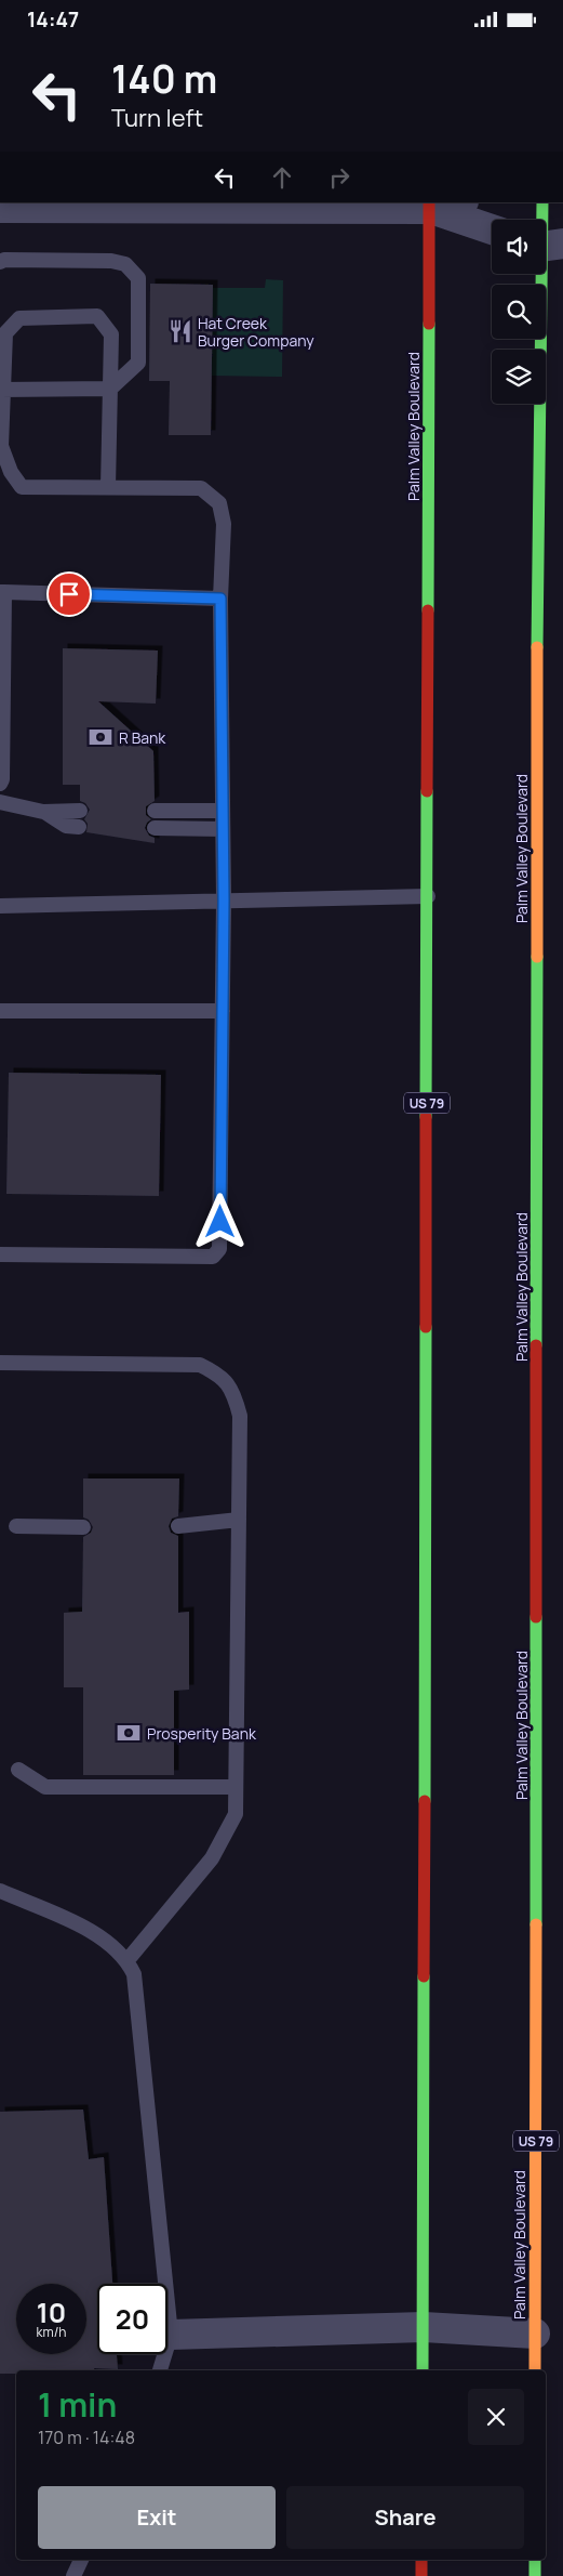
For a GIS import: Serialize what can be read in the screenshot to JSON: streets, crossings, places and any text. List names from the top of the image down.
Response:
{
  "streets": {
    "highway": ["Palm Valley Boulevard", "US 79"]
  },
  "places": {
    "restaurant": ["Hat Creek Burger Company"],
    "bank": ["R Bank", "Prosperity Bank"]
  },
  "page": {
    "status": "14:47",
    "turn": ["140 m", "Turn left"],
    "speed": "10 km/h",
    "limit": "20",
    "heading": ["1 min", "170 m · 14:48"],
    "buttons": ["Exit", "Share"]
  }
}
